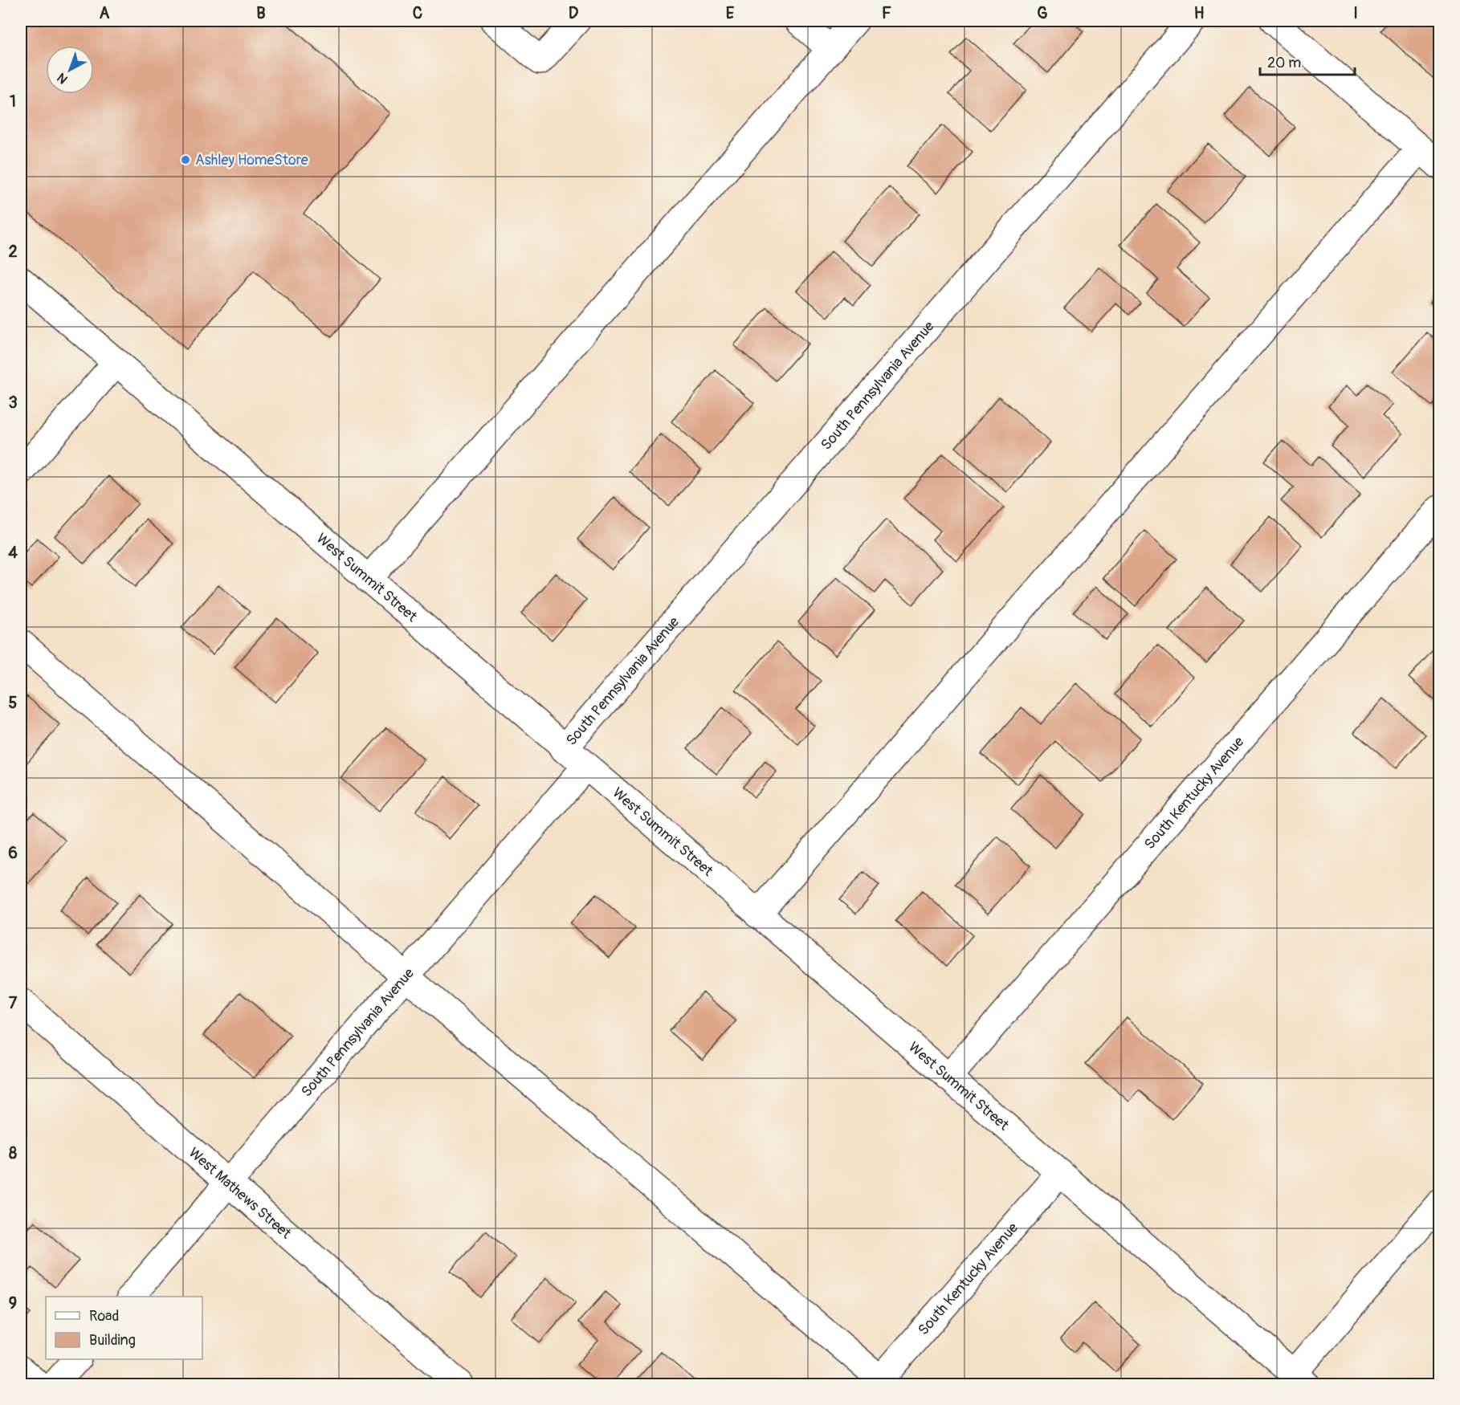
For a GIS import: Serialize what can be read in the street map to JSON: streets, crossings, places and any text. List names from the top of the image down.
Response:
{
  "streets": {
    "street": [
      "South Pennsylvania Avenue",
      "West Summit Street",
      "South Kentucky Avenue",
      "West Mathews Street"
    ]
  },
  "crossings": [
    ["South Pennsylvania Avenue", "West Summit Street"],
    ["South Pennsylvania Avenue", "West Mathews Street"],
    ["West Summit Street", "South Kentucky Avenue"]
  ],
  "places": ["Ashley HomeStore"],
  "legend": ["Road", "Building"],
  "scale_bar": "20 m",
  "north": "bottom left",
  "grid": {
    "columns": [
      "A",
      "B",
      "C",
      "D",
      "E",
      "F",
      "G",
      "H",
      "I"
    ],
    "rows": [
      "1",
      "2",
      "3",
      "4",
      "5",
      "6",
      "7",
      "8",
      "9"
    ]
  }
}
